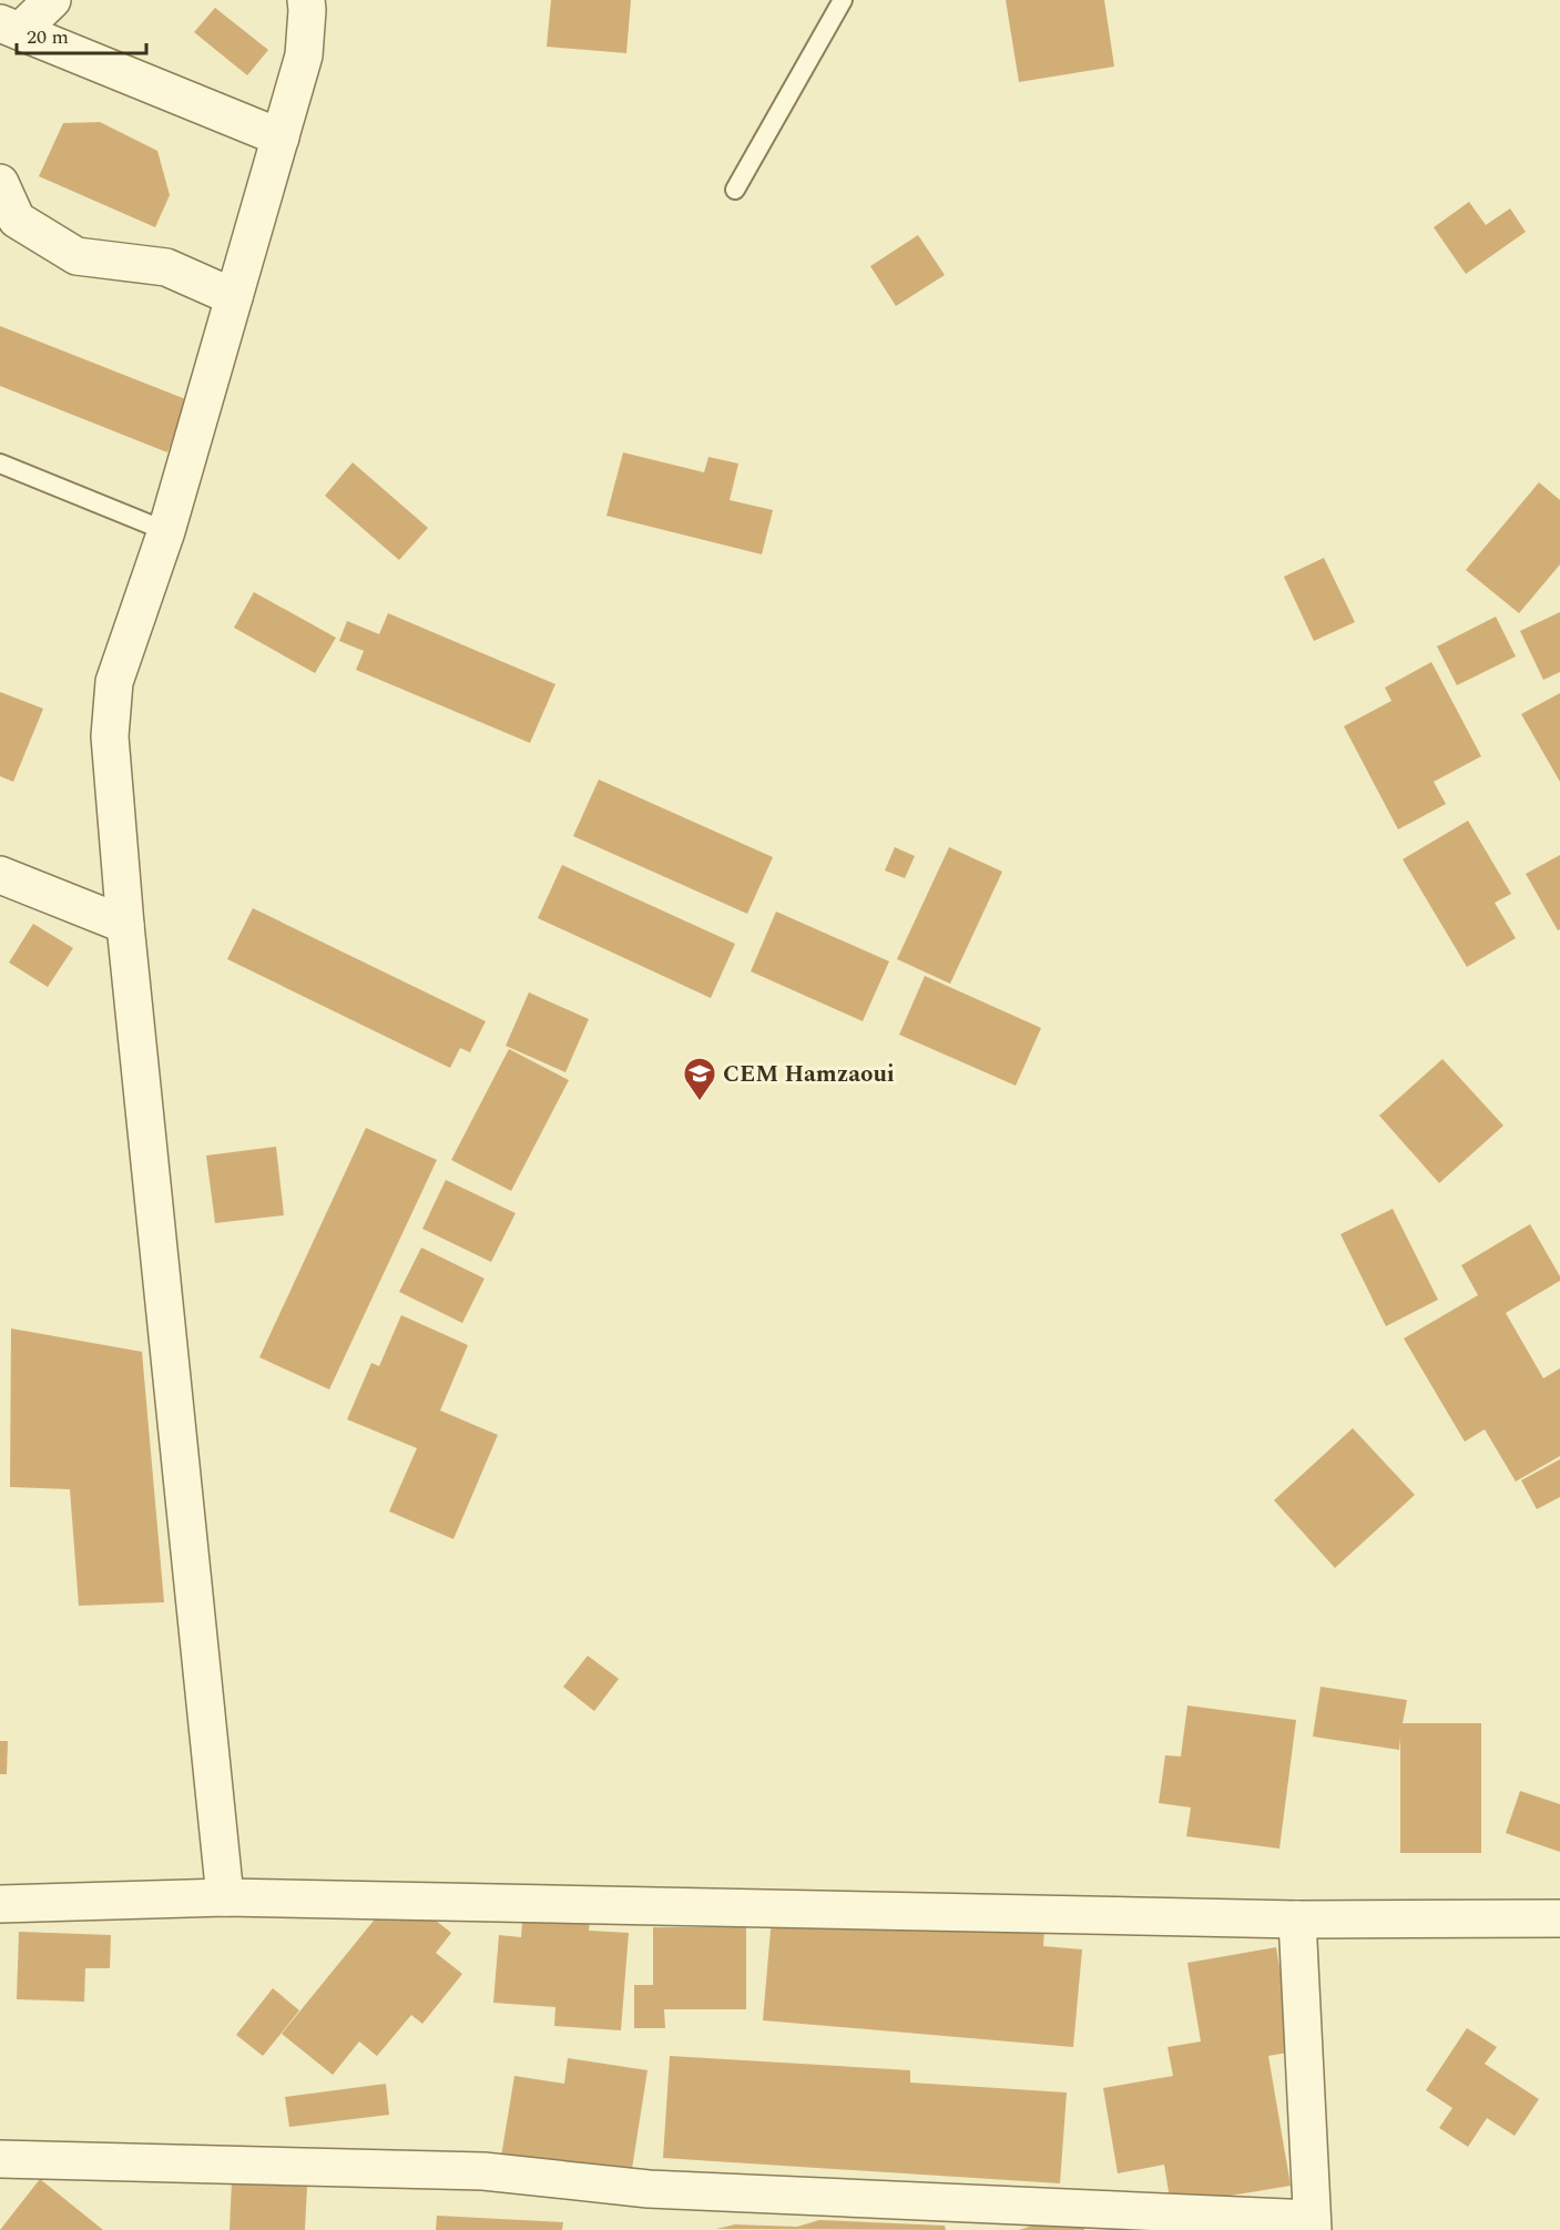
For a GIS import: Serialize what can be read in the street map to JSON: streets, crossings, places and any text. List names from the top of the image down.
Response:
{
  "places": {
    "school or university": ["CEM Hamzaoui"]
  },
  "scale_bar": "20 m"
}
